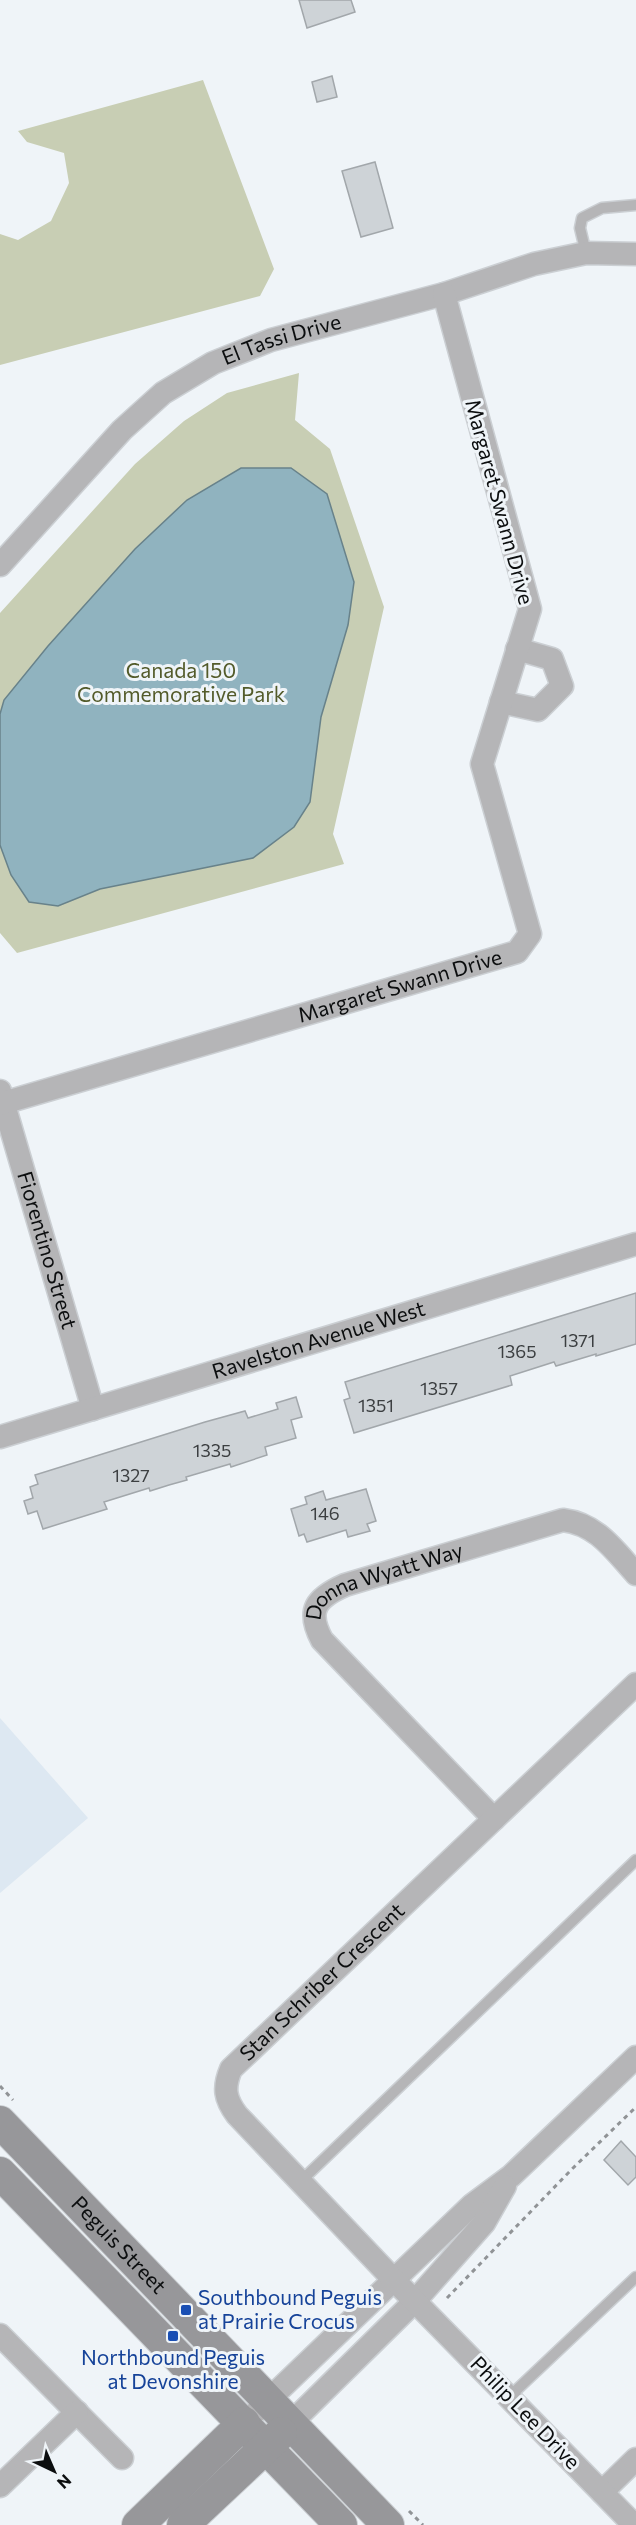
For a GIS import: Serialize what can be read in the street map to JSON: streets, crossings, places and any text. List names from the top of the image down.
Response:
{
  "streets": {
    "street": [
      "El Tassi Drive",
      "Margaret Swann Drive",
      "Fiorentino Street",
      "Ravelston Avenue West",
      "Donna Wyatt Way",
      "Stan Schriber Crescent",
      "Peguis Street",
      "Philip Lee Drive"
    ]
  },
  "crossings": [
    ["El Tassi Drive", "Margaret Swann Drive"],
    ["Margaret Swann Drive", "Fiorentino Street"],
    ["Fiorentino Street", "Ravelston Avenue West"],
    ["Donna Wyatt Way", "Stan Schriber Crescent"],
    ["Stan Schriber Crescent", "Philip Lee Drive"]
  ],
  "parks": ["Canada 150 Commemorative Park"],
  "places": {
    "transit": ["Southbound Peguis at Prairie Crocus", "Northbound Peguis at Devonshire"]
  },
  "house_numbers": [
    "1371",
    "1365",
    "1357",
    "1351",
    "1335",
    "1327",
    "146"
  ],
  "north": "bottom right"
}
